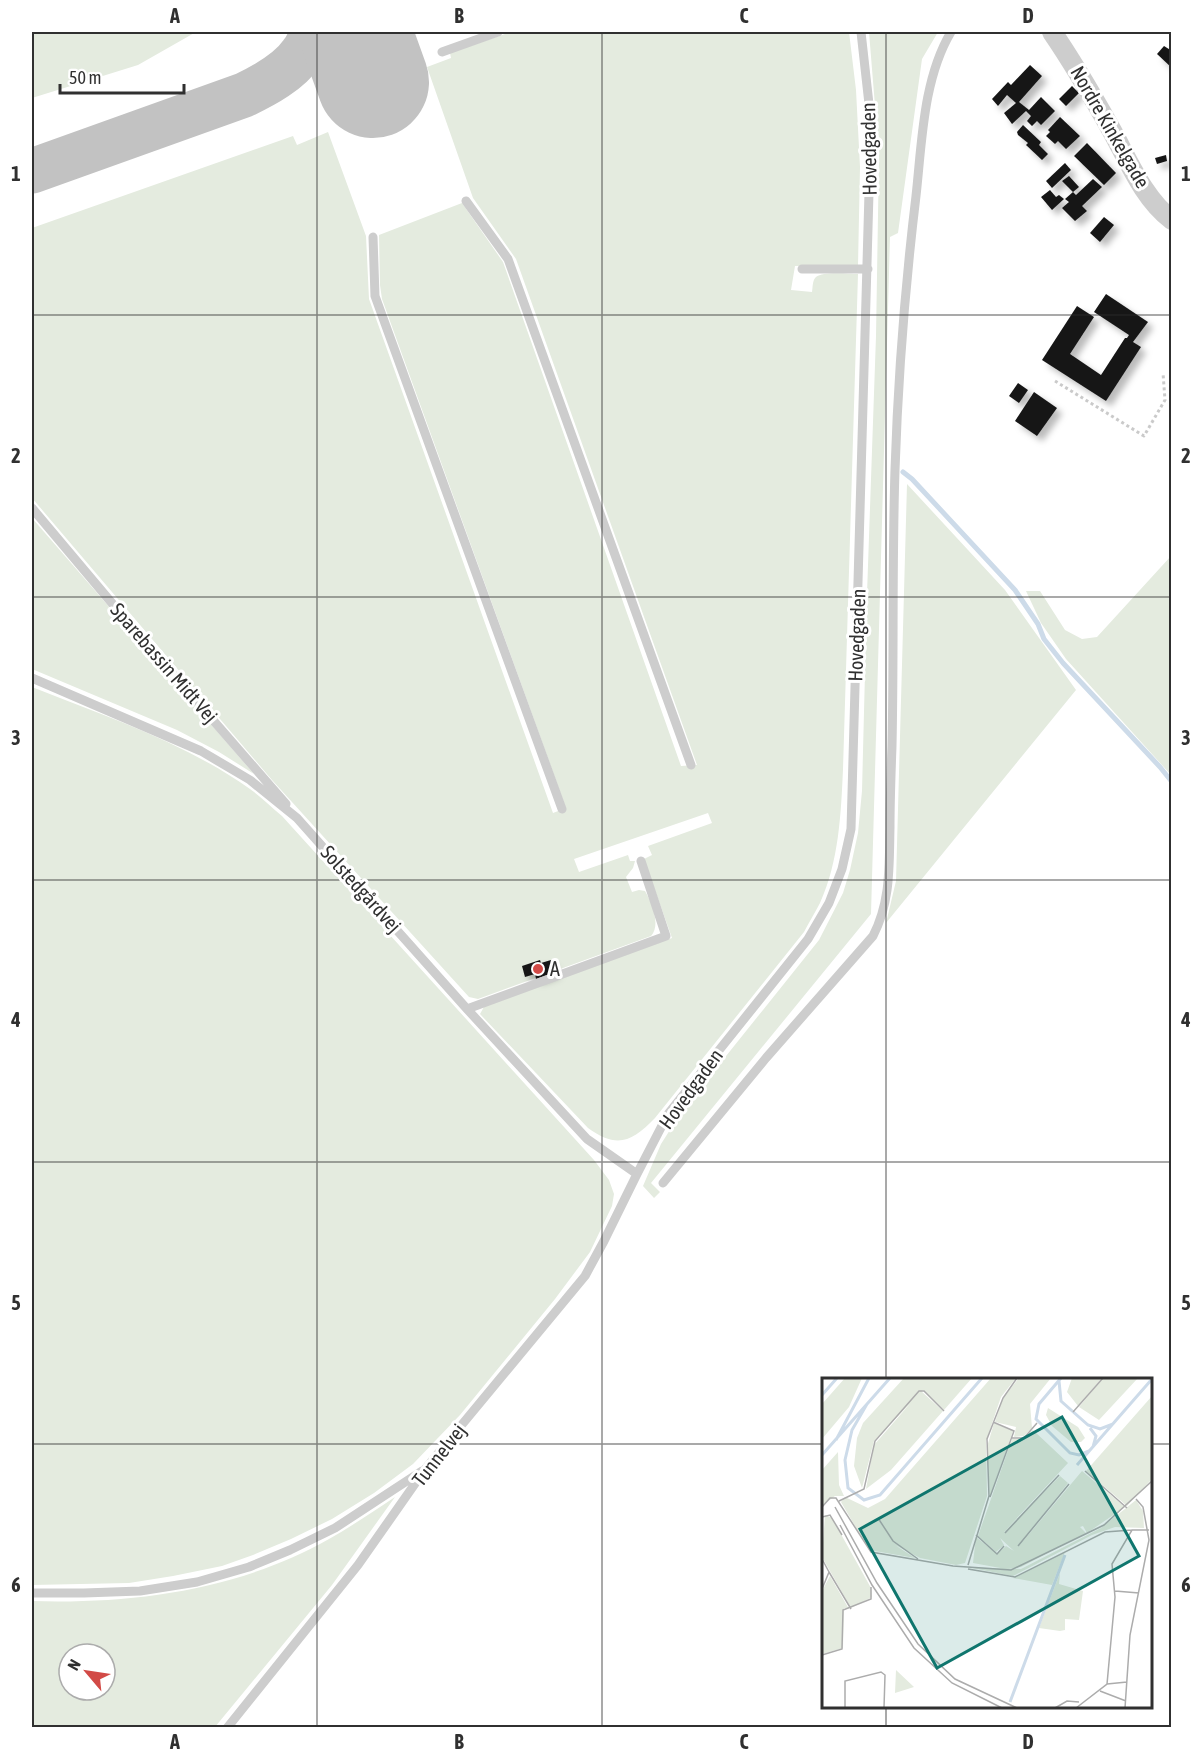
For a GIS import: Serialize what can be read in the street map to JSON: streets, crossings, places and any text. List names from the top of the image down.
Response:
{
  "streets": {
    "street": ["Nordre Kinkelgade"],
    "lane": [
      "Hovedgaden",
      "Sparebassin Midt Vej",
      "Solstedgårdvej",
      "Tunnelvej"
    ]
  },
  "crossings": [
    ["Hovedgaden", "Solstedgårdvej"],
    ["Hovedgaden", "Tunnelvej"],
    ["Sparebassin Midt Vej", "Solstedgårdvej"],
    ["Solstedgårdvej", "Tunnelvej"]
  ],
  "places": ["A"],
  "scale_bar": "50 m",
  "north": "top left",
  "grid": {
    "columns": [
      "A",
      "B",
      "C",
      "D"
    ],
    "rows": [
      "1",
      "2",
      "3",
      "4",
      "5",
      "6"
    ]
  }
}
